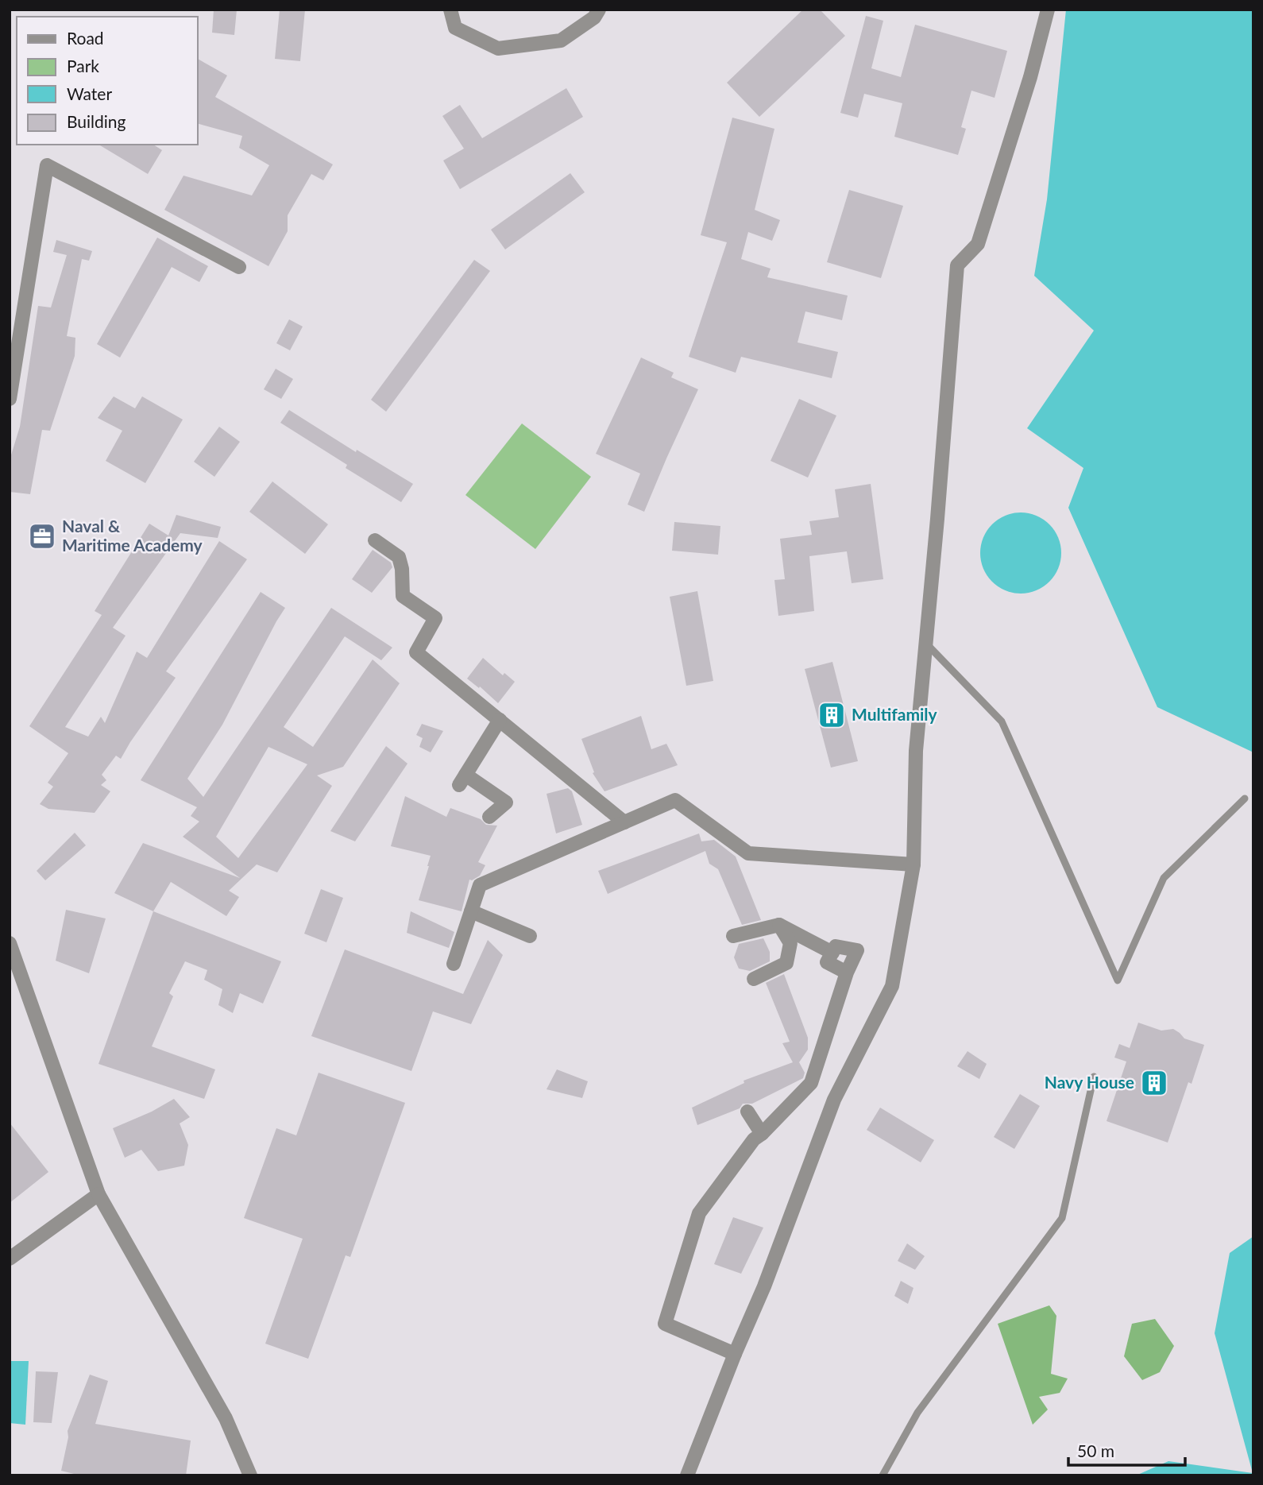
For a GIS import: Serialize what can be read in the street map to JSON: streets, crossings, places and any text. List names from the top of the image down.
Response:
{
  "places": {
    "office": ["Naval & Maritime Academy"],
    "building": ["Multifamily", "Navy House"]
  },
  "legend": [
    "Road",
    "Park",
    "Water",
    "Building"
  ],
  "scale_bar": "50 m"
}
